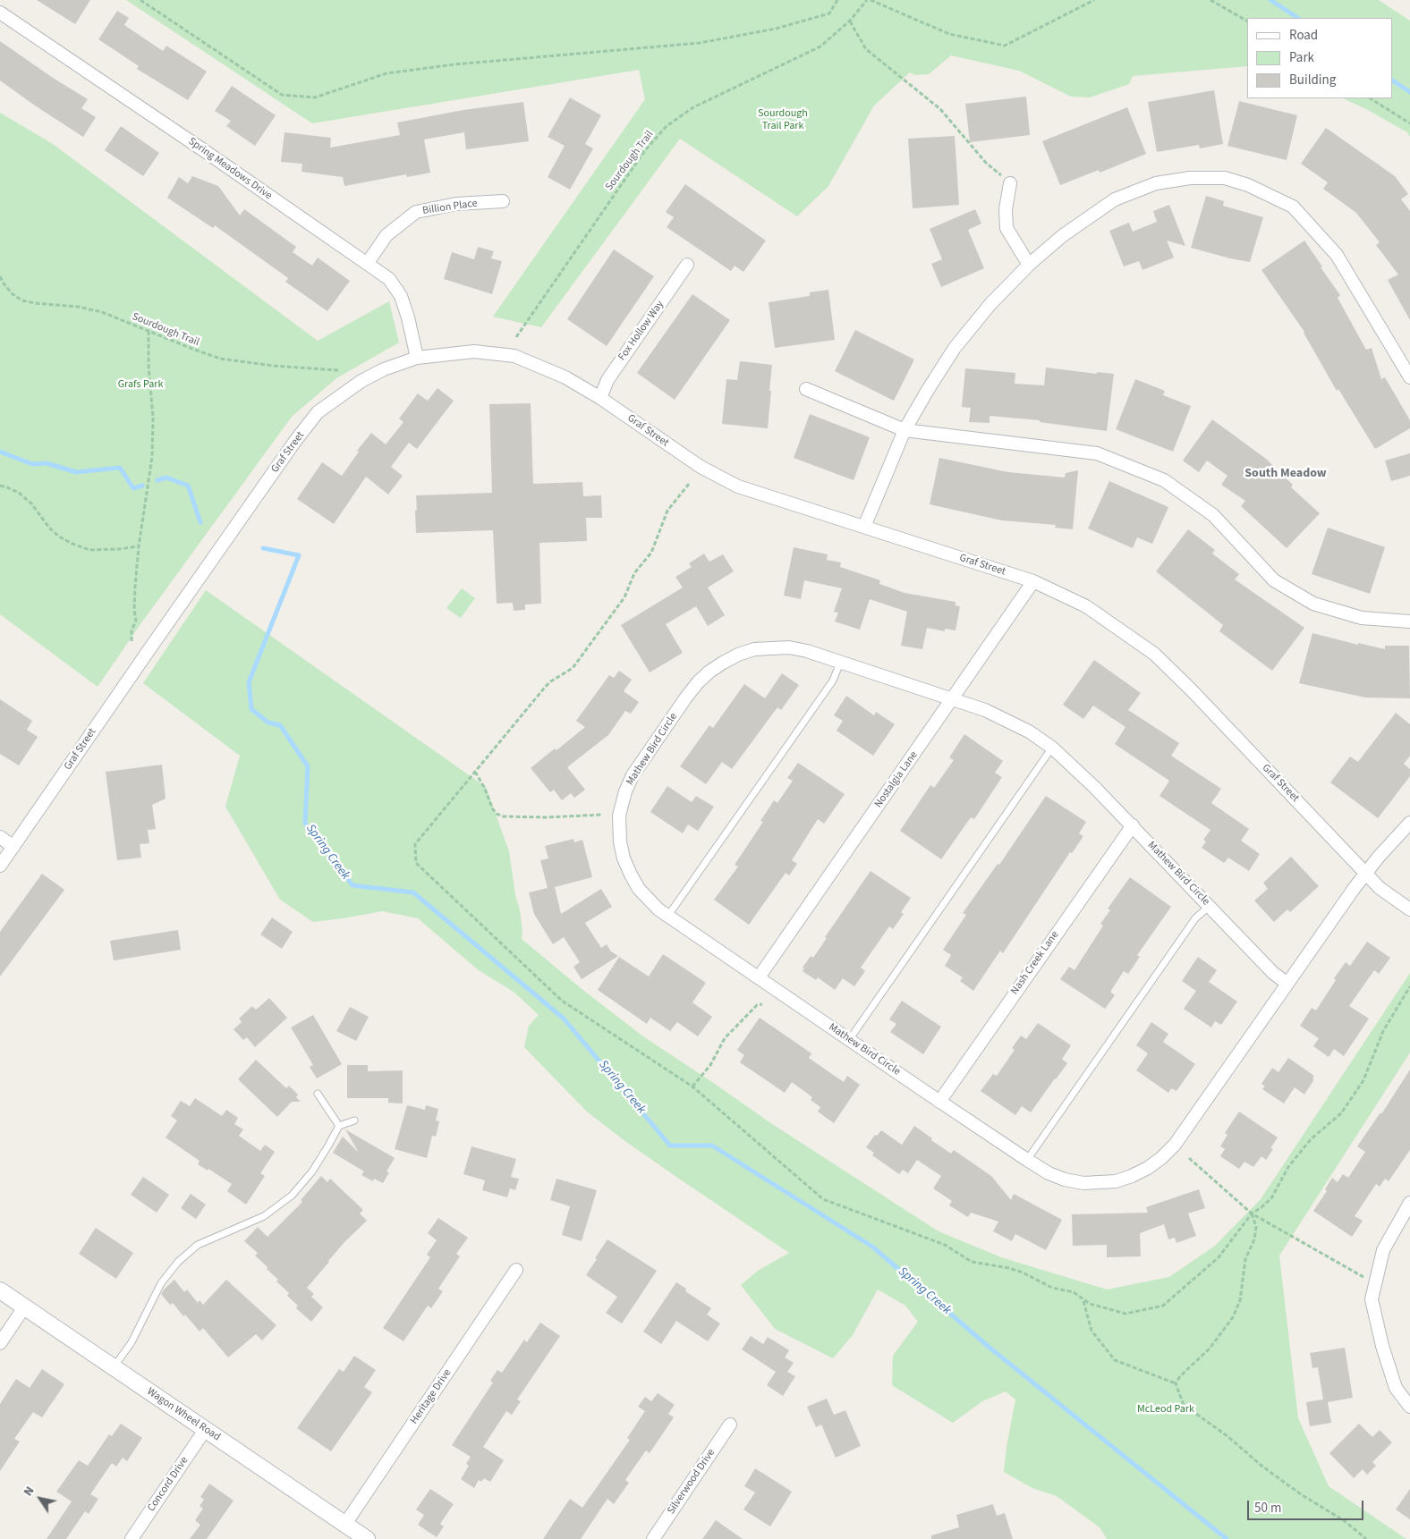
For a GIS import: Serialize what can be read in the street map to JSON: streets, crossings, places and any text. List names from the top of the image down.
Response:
{
  "streets": {
    "street": [
      "Spring Meadows Drive",
      "Billion Place",
      "Fox Hollow Way",
      "Graf Street",
      "Mathew Bird Circle",
      "Nostalgia Lane",
      "Nash Creek Lane",
      "Heritage Drive",
      "Wagon Wheel Road",
      "Silverwood Drive",
      "Concord Drive"
    ],
    "path": ["Sourdough Trail"]
  },
  "crossings": [
    ["Spring Meadows Drive", "Billion Place"],
    ["Spring Meadows Drive", "Graf Street"],
    ["Fox Hollow Way", "Graf Street"],
    ["Graf Street", "Mathew Bird Circle"],
    ["Graf Street", "Nostalgia Lane"],
    ["Mathew Bird Circle", "Nostalgia Lane"],
    ["Mathew Bird Circle", "Nash Creek Lane"],
    ["Heritage Drive", "Wagon Wheel Road"],
    ["Wagon Wheel Road", "Concord Drive"]
  ],
  "districts": ["South Meadow"],
  "water": ["Spring Creek"],
  "parks": ["Sourdough Trail Park", "Grafs Park", "McLeod Park"],
  "legend": ["Road", "Park", "Building"],
  "scale_bar": "50 m",
  "north": "top left"
}
